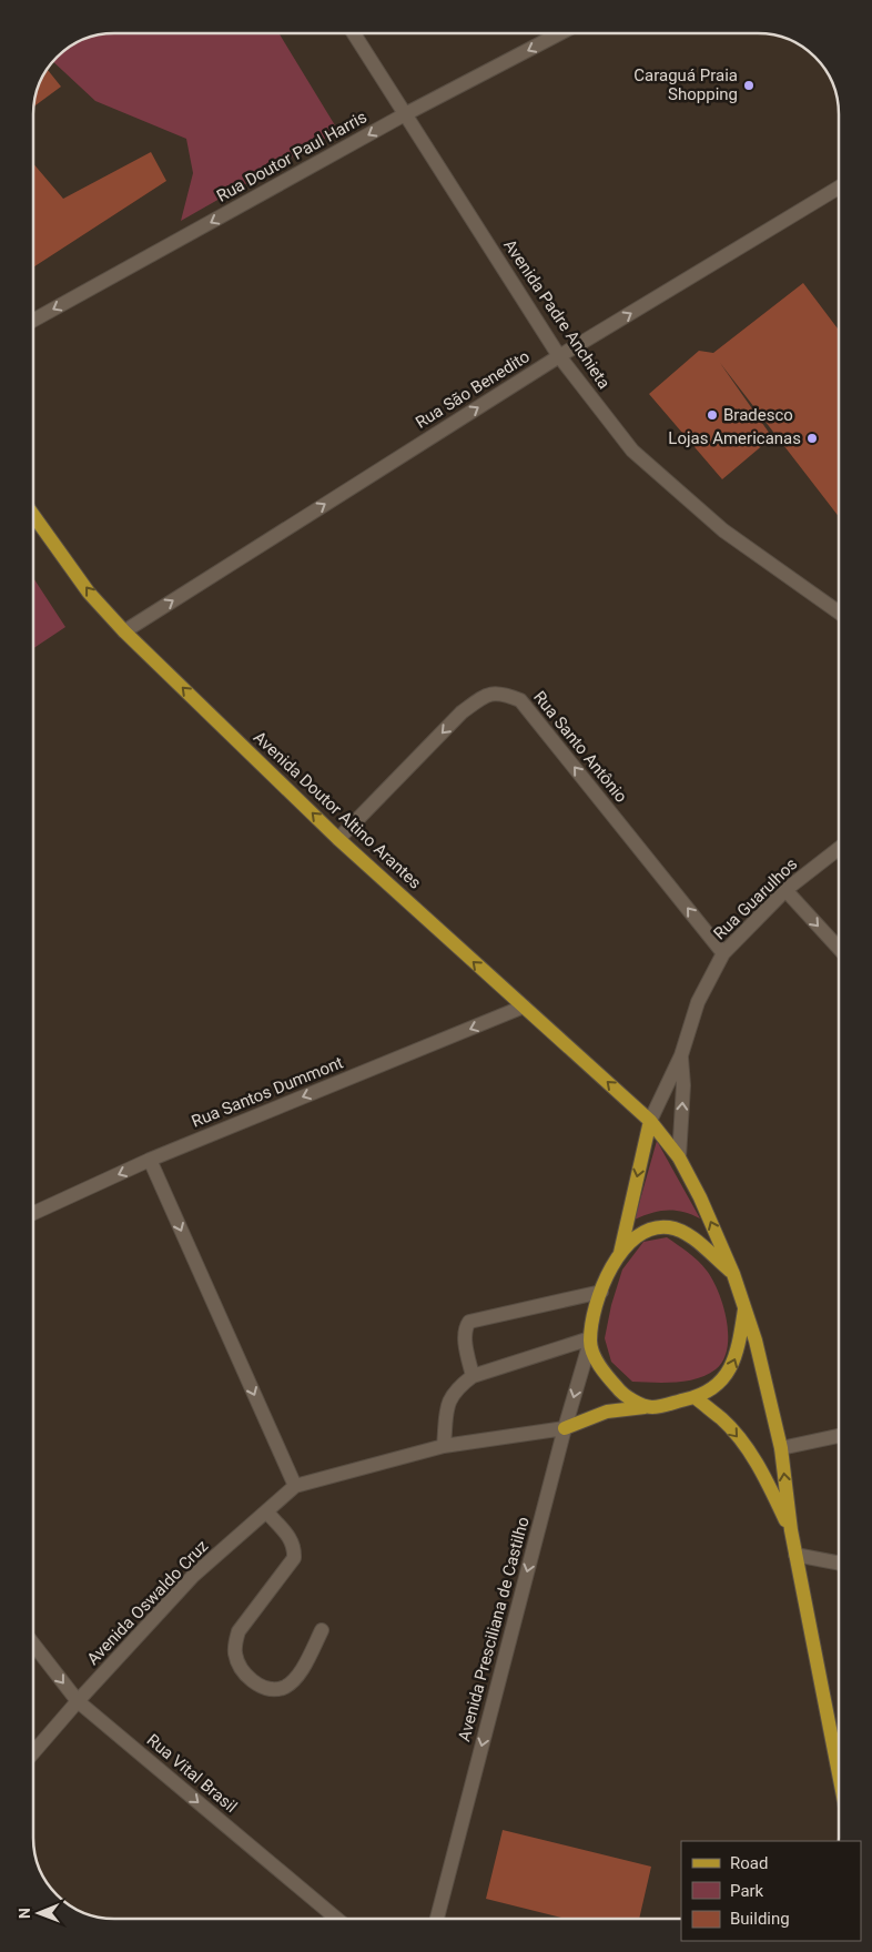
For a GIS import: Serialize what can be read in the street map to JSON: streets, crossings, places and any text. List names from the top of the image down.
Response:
{
  "streets": {
    "main road": ["Avenida Doutor Altino Arantes"],
    "street": [
      "Rua Doutor Paul Harris",
      "Avenida Padre Anchieta",
      "Rua São Benedito",
      "Rua Santo Antônio",
      "Rua Guarulhos",
      "Rua Santos Dummont",
      "Avenida Oswaldo Cruz",
      "Avenida Presciliana de Castilho",
      "Rua Vital Brasil"
    ]
  },
  "crossings": [
    ["Rua Doutor Paul Harris", "Avenida Padre Anchieta"],
    ["Avenida Padre Anchieta", "Rua São Benedito"],
    ["Rua São Benedito", "Avenida Doutor Altino Arantes"],
    ["Rua Santo Antônio", "Avenida Doutor Altino Arantes"],
    ["Rua Santo Antônio", "Rua Guarulhos"],
    ["Avenida Doutor Altino Arantes", "Rua Santos Dummont"],
    ["Avenida Doutor Altino Arantes", "Avenida Presciliana de Castilho"],
    ["Avenida Oswaldo Cruz", "Avenida Presciliana de Castilho"],
    ["Avenida Oswaldo Cruz", "Rua Vital Brasil"]
  ],
  "one_way": [
    "Rua Doutor Paul Harris",
    "Rua São Benedito",
    "Avenida Doutor Altino Arantes",
    "Rua Santos Dummont",
    "Avenida Presciliana de Castilho",
    "Rua Vital Brasil"
  ],
  "places": ["Caraguá Praia Shopping", "Bradesco", "Lojas Americanas"],
  "legend": ["Road", "Park", "Building"],
  "north": "left"
}
